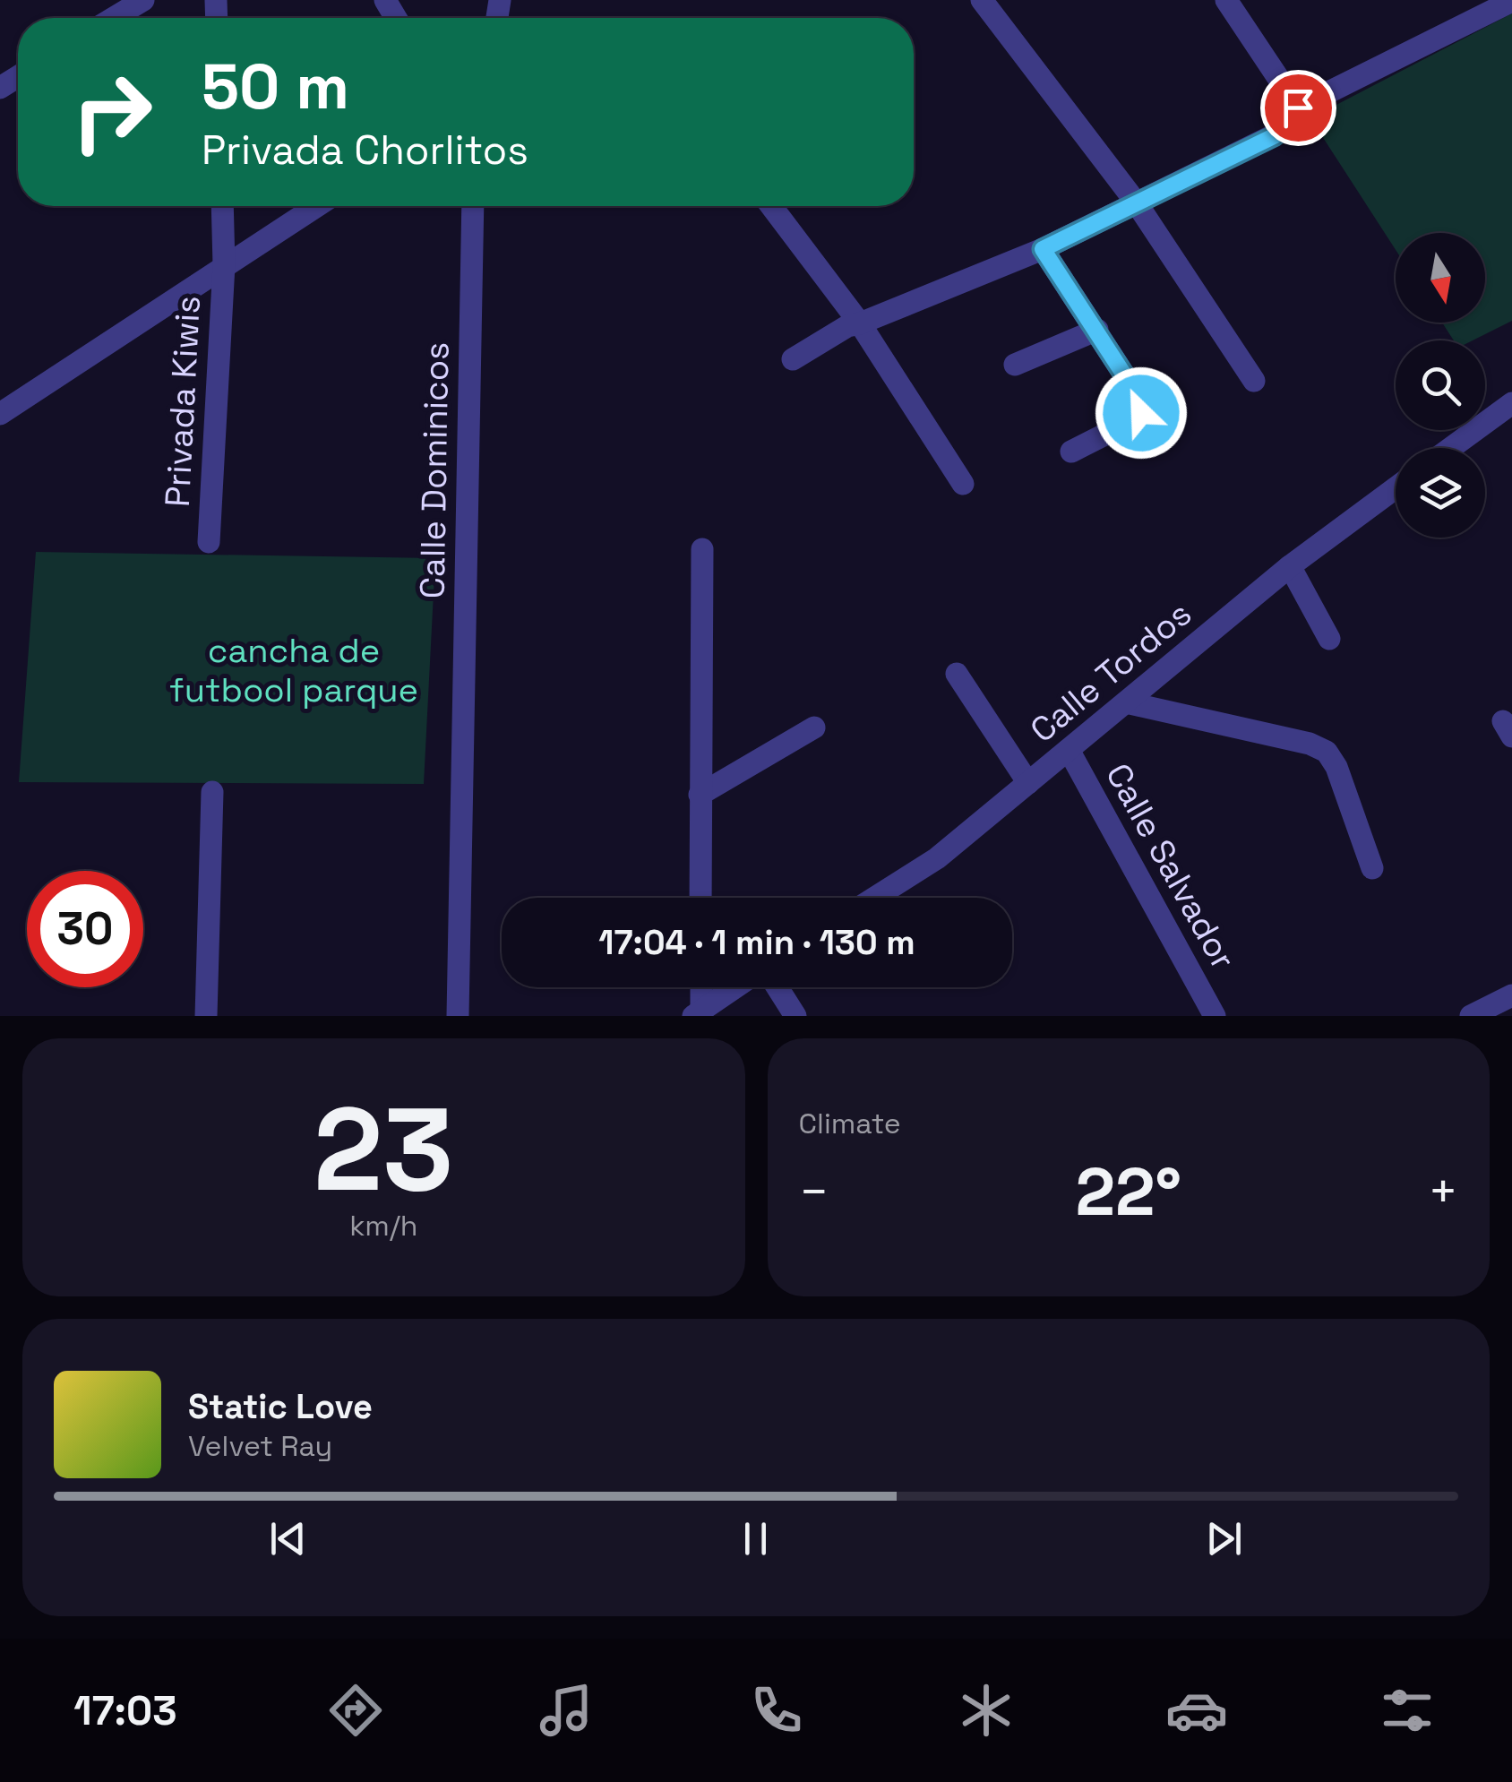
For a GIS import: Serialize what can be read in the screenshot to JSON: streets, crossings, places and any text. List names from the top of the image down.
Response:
{
  "streets": {
    "street": [
      "Privada Kiwis",
      "Calle Dominicos",
      "Calle Tordos",
      "Calle Salvador"
    ]
  },
  "crossings": [
    ["Calle Tordos", "Calle Salvador"]
  ],
  "parks": ["cancha de futbool parque"],
  "north": "bottom",
  "page": {
    "turn": ["50 m", "Privada Chorlitos"],
    "limit": "30",
    "trip": "17:04 · 1 min · 130 m",
    "tile": [
      ["23", "km/h"],
      "Climate"
    ],
    "heat": ["−", "22°", "+"],
    "song": ["Static Love", "Velvet Ray"],
    "tabs": "17:03"
  }
}
